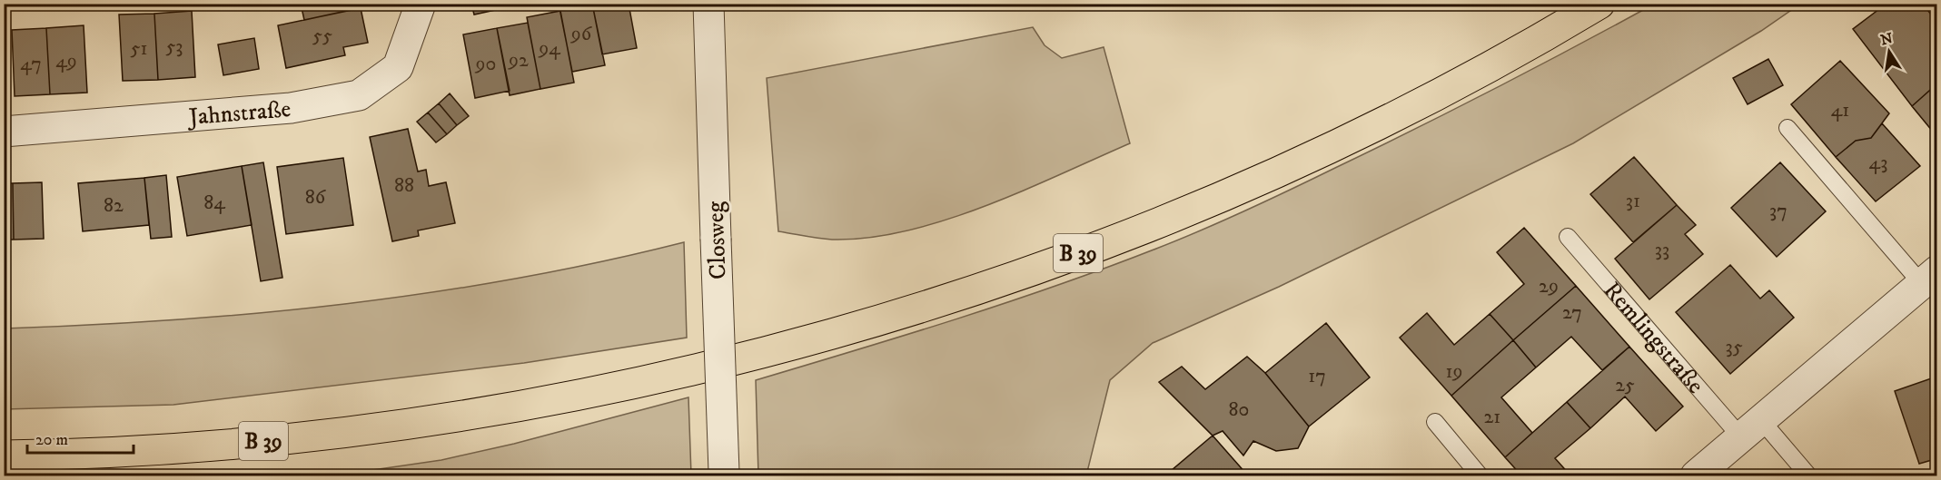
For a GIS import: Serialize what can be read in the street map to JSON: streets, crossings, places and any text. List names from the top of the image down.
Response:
{
  "streets": {
    "main road": ["B 39"],
    "street": ["Jahnstraße", "Closweg"],
    "lane": ["Remlingstraße"]
  },
  "house_numbers": [
    "96",
    "55",
    "53",
    "51",
    "94",
    "92",
    "49",
    "47",
    "90",
    "41",
    "43",
    "88",
    "86",
    "31",
    "84",
    "82",
    "37",
    "33",
    "29",
    "27",
    "35",
    "19",
    "17",
    "25",
    "80",
    "21"
  ],
  "scale_bar": "20 m",
  "north": "top"
}
